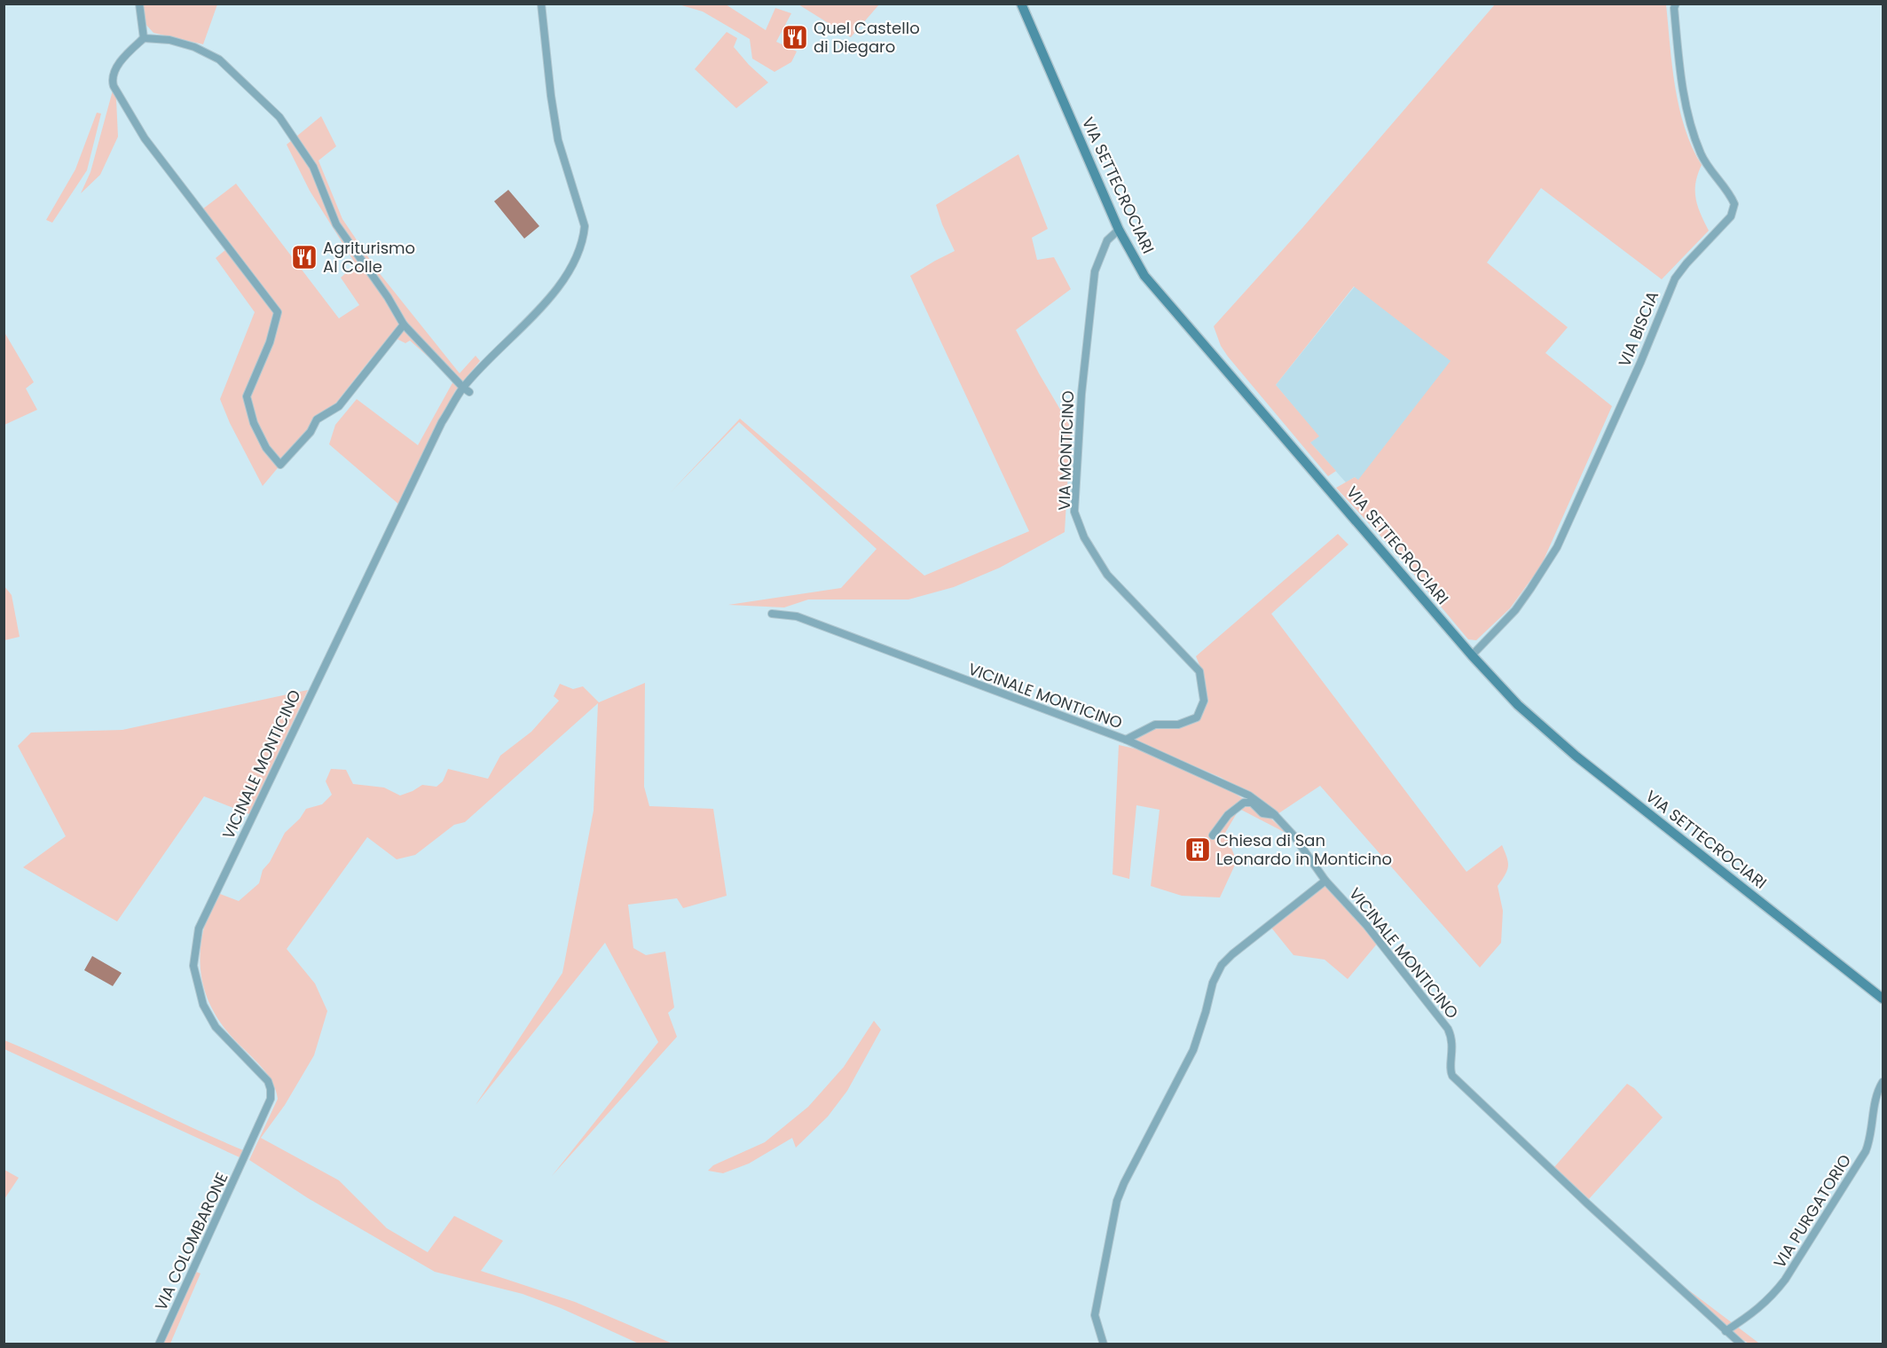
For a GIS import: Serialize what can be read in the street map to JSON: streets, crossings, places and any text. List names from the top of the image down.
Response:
{
  "streets": {
    "main road": ["VIA SETTECROCIARI"],
    "street": [
      "VIA BISCIA",
      "VIA MONTICINO",
      "VICINALE MONTICINO",
      "VIA PURGATORIO",
      "VIA COLOMBARONE"
    ]
  },
  "crossings": [
    ["VIA SETTECROCIARI", "VIA BISCIA"],
    ["VIA SETTECROCIARI", "VIA MONTICINO"],
    ["VIA MONTICINO", "VICINALE MONTICINO"],
    ["VICINALE MONTICINO", "VIA PURGATORIO"],
    ["VICINALE MONTICINO", "VIA COLOMBARONE"]
  ],
  "places": {
    "restaurant": ["Quel Castello di Diegaro", "Agriturismo Al Colle"],
    "building": ["Chiesa di San Leonardo in Monticino"]
  }
}
